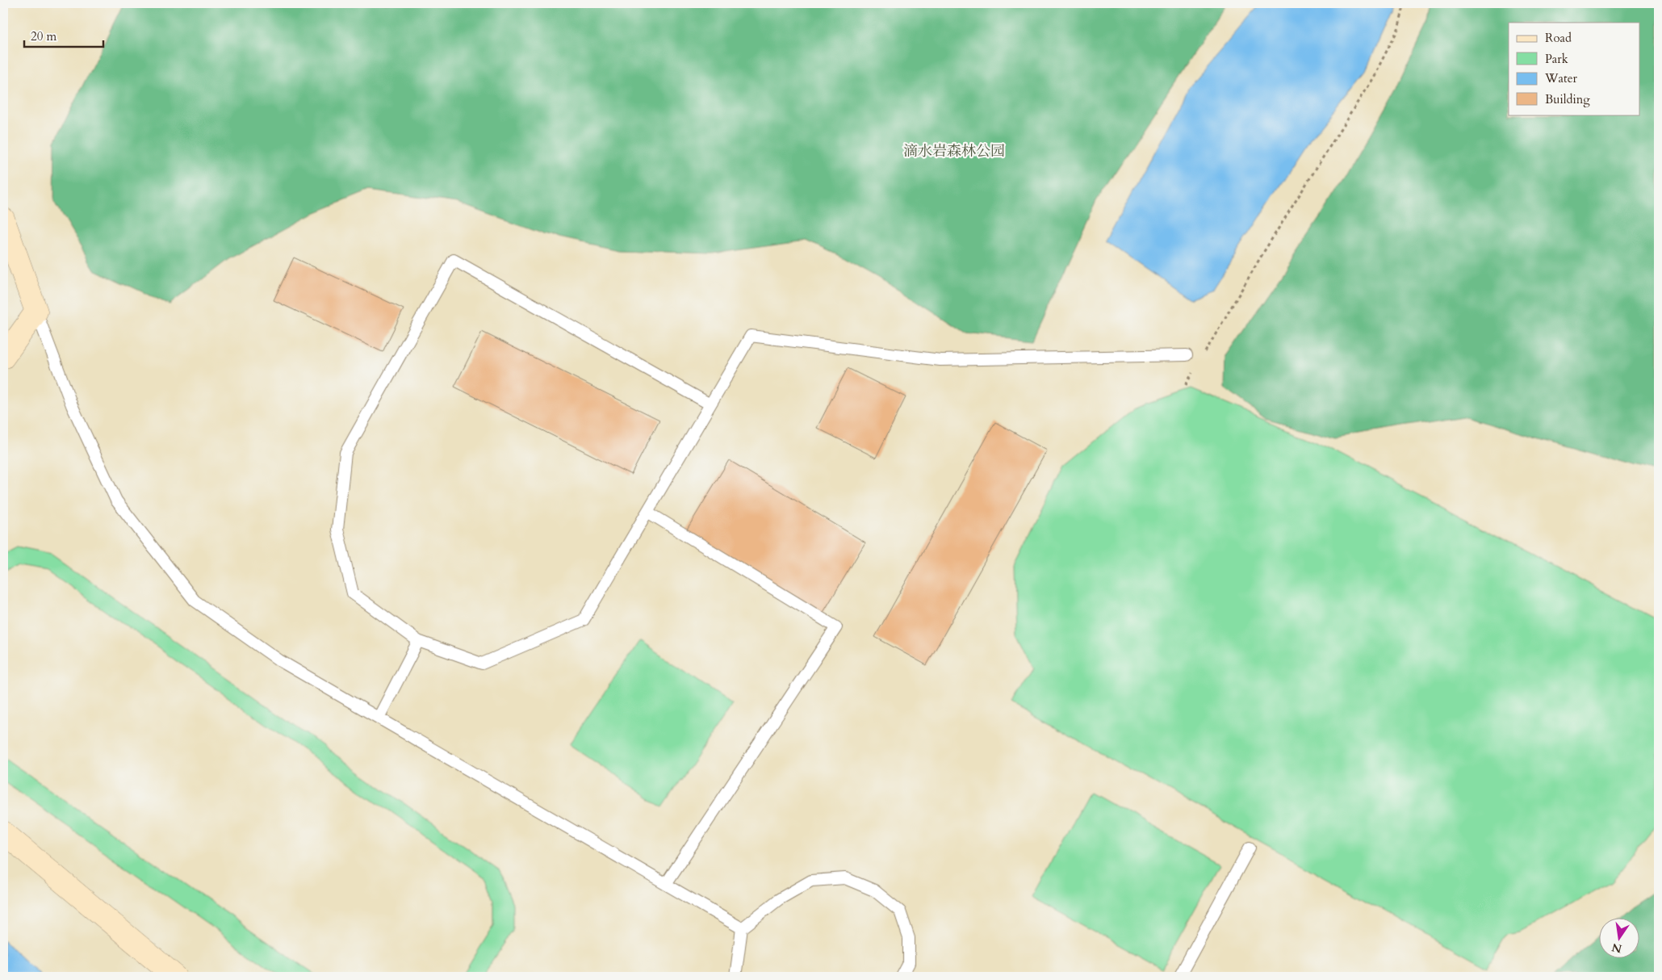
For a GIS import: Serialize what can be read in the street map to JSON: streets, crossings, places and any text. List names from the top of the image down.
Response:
{
  "parks": ["滴水岩森林公园"],
  "legend": [
    "Road",
    "Park",
    "Water",
    "Building"
  ],
  "scale_bar": "20 m",
  "north": "bottom"
}
